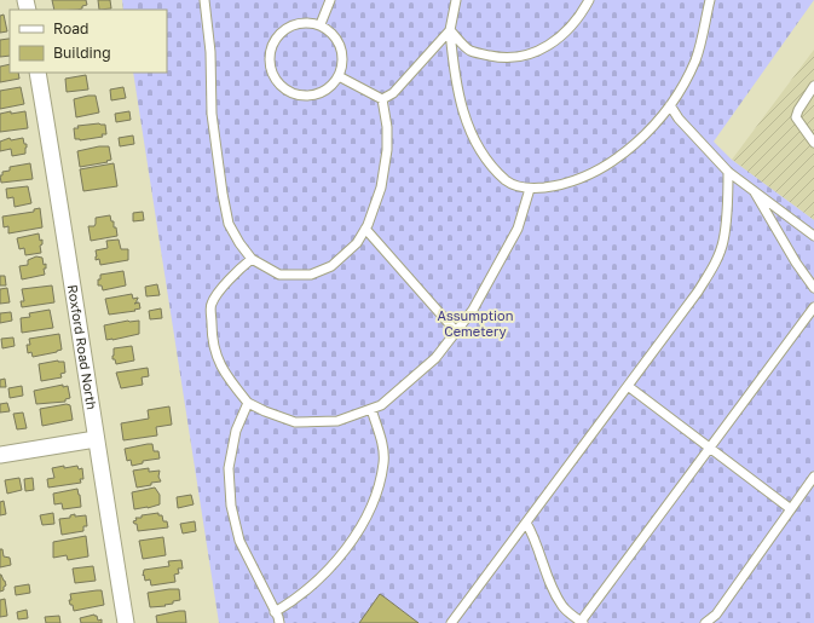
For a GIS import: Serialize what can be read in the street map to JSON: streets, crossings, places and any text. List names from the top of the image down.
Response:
{
  "streets": {
    "street": ["Roxford Road North"]
  },
  "parks": ["Assumption Cemetery"],
  "legend": ["Road", "Building"]
}
